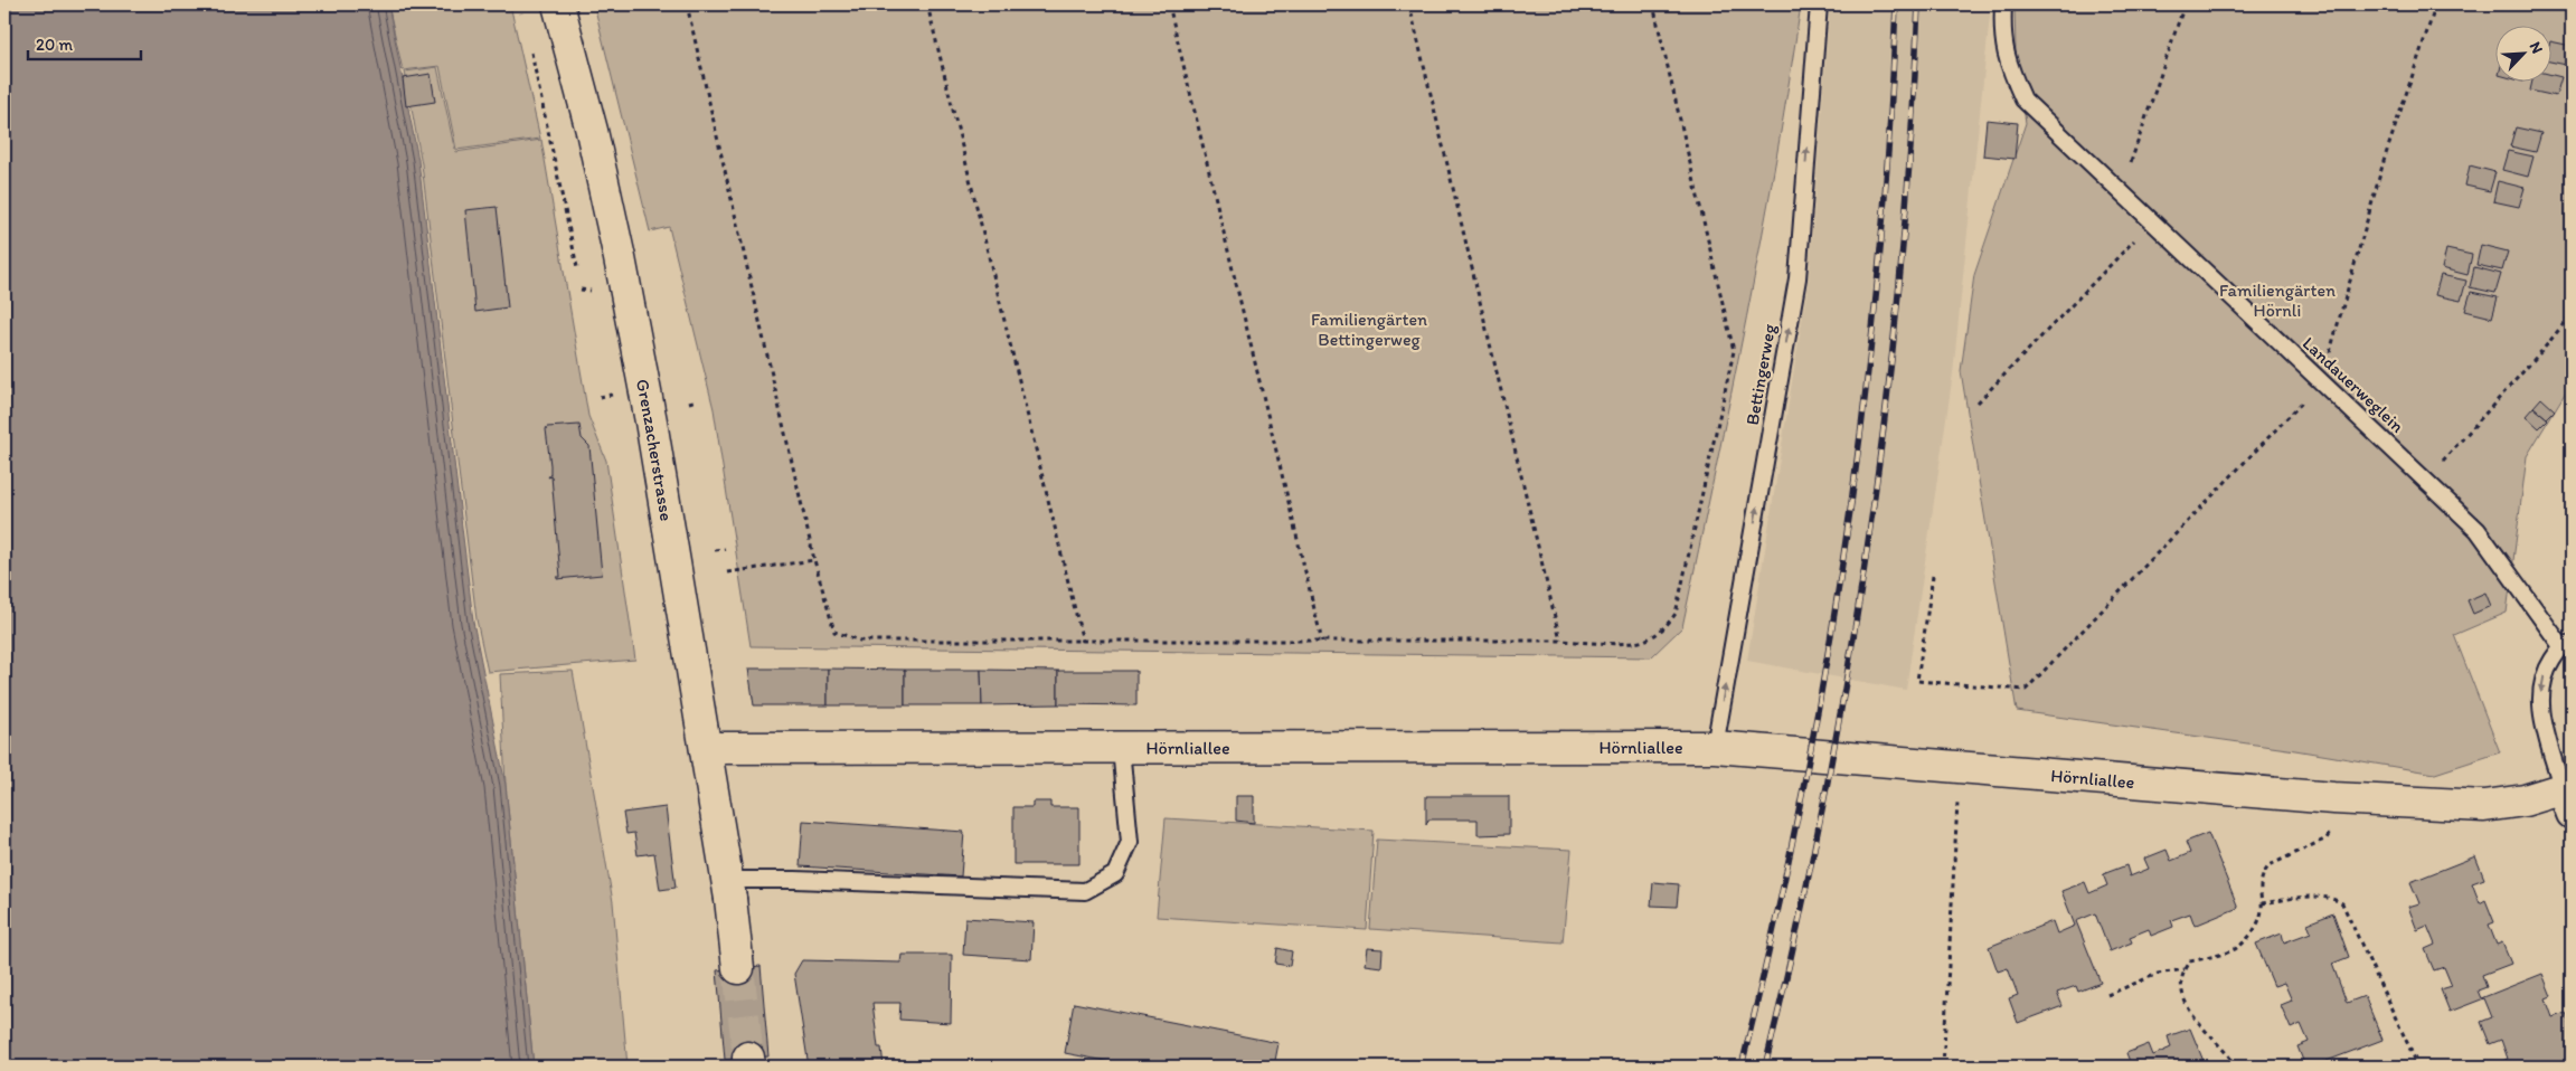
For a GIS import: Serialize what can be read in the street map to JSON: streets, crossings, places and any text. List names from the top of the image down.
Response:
{
  "streets": {
    "street": ["Grenzacherstrasse", "Hörnliallee"],
    "lane": ["Bettingerweg", "Landauerweglein"]
  },
  "crossings": [
    ["Bettingerweg", "Hörnliallee"],
    ["Grenzacherstrasse", "Hörnliallee"]
  ],
  "one_way": ["Bettingerweg"],
  "parks": ["Familiengärten Hörnli", "Familiengärten Bettingerweg"],
  "scale_bar": "20 m",
  "north": "top right"
}
